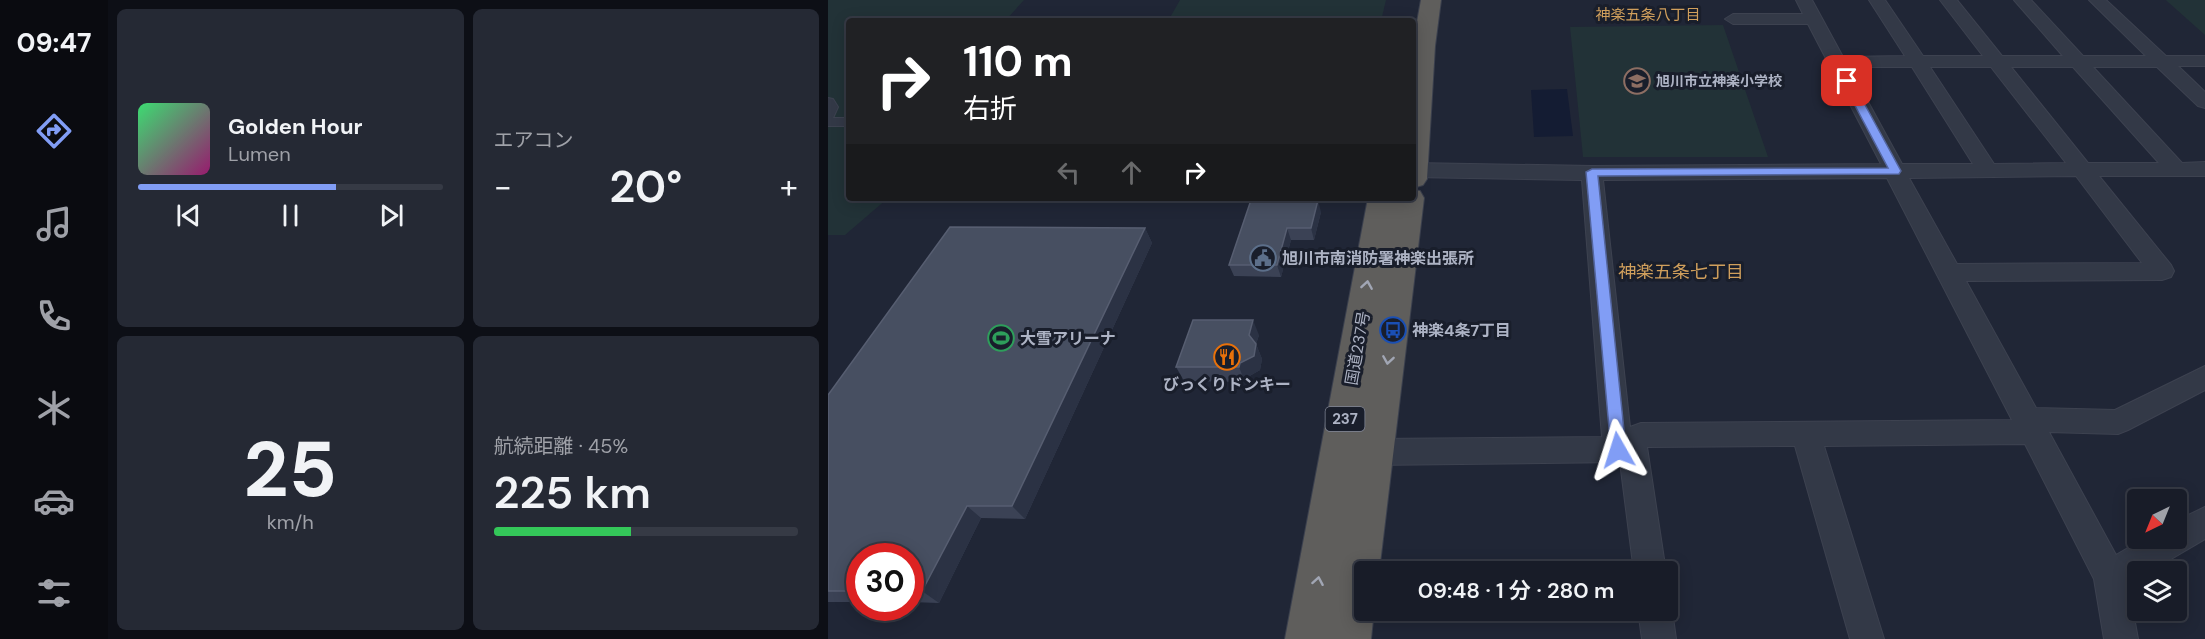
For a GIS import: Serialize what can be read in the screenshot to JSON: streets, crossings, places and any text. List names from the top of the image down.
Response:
{
  "streets": {
    "highway": ["国道237号", "237"]
  },
  "districts": ["神楽五条八丁目", "神楽五条七丁目"],
  "places": {
    "school or university": ["旭川市立神楽小学校"],
    "public building": ["旭川市南消防署神楽出張所"],
    "bus stop": ["神楽4条7丁目"],
    "sports": ["大雪アリーナ"],
    "restaurant": ["びっくりドンキー"]
  },
  "north": "bottom left",
  "page": {
    "tabs": "09:47",
    "tile": [
      "エアコン",
      ["25", "km/h"],
      ["航続距離 · 45%", "225 km"]
    ],
    "turn": ["110 m", "右折"],
    "song": ["Golden Hour", "Lumen"],
    "heat": ["−", "20°", "+"],
    "limit": "30",
    "trip": "09:48 · 1 分 · 280 m"
  }
}
